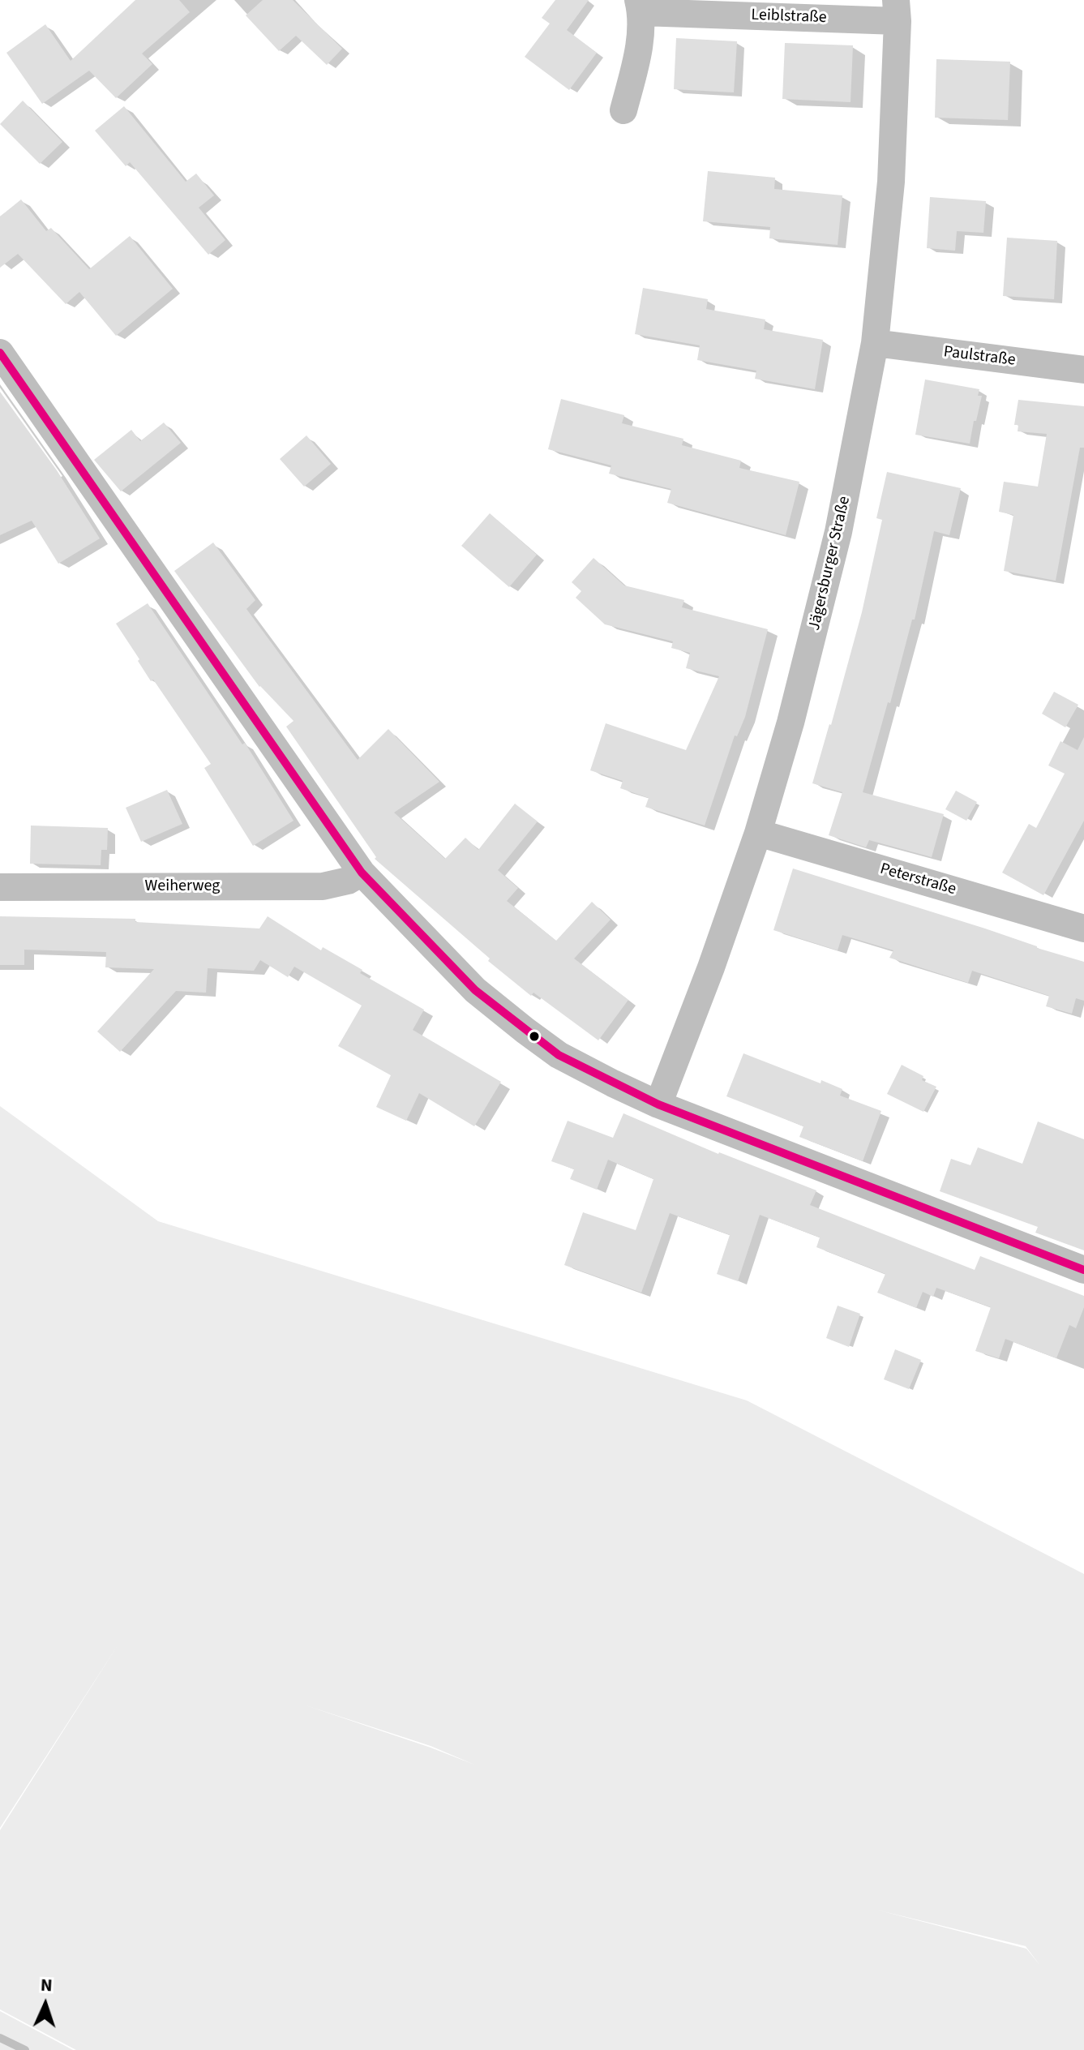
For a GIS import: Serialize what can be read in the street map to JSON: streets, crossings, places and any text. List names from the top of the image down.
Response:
{
  "streets": {
    "street": [
      "Leiblstraße",
      "Paulstraße",
      "Jägersburger Straße",
      "Peterstraße",
      "Weiherweg"
    ]
  },
  "crossings": [
    ["Leiblstraße", "Jägersburger Straße"],
    ["Paulstraße", "Jägersburger Straße"],
    ["Jägersburger Straße", "Peterstraße"]
  ],
  "north": "top"
}
